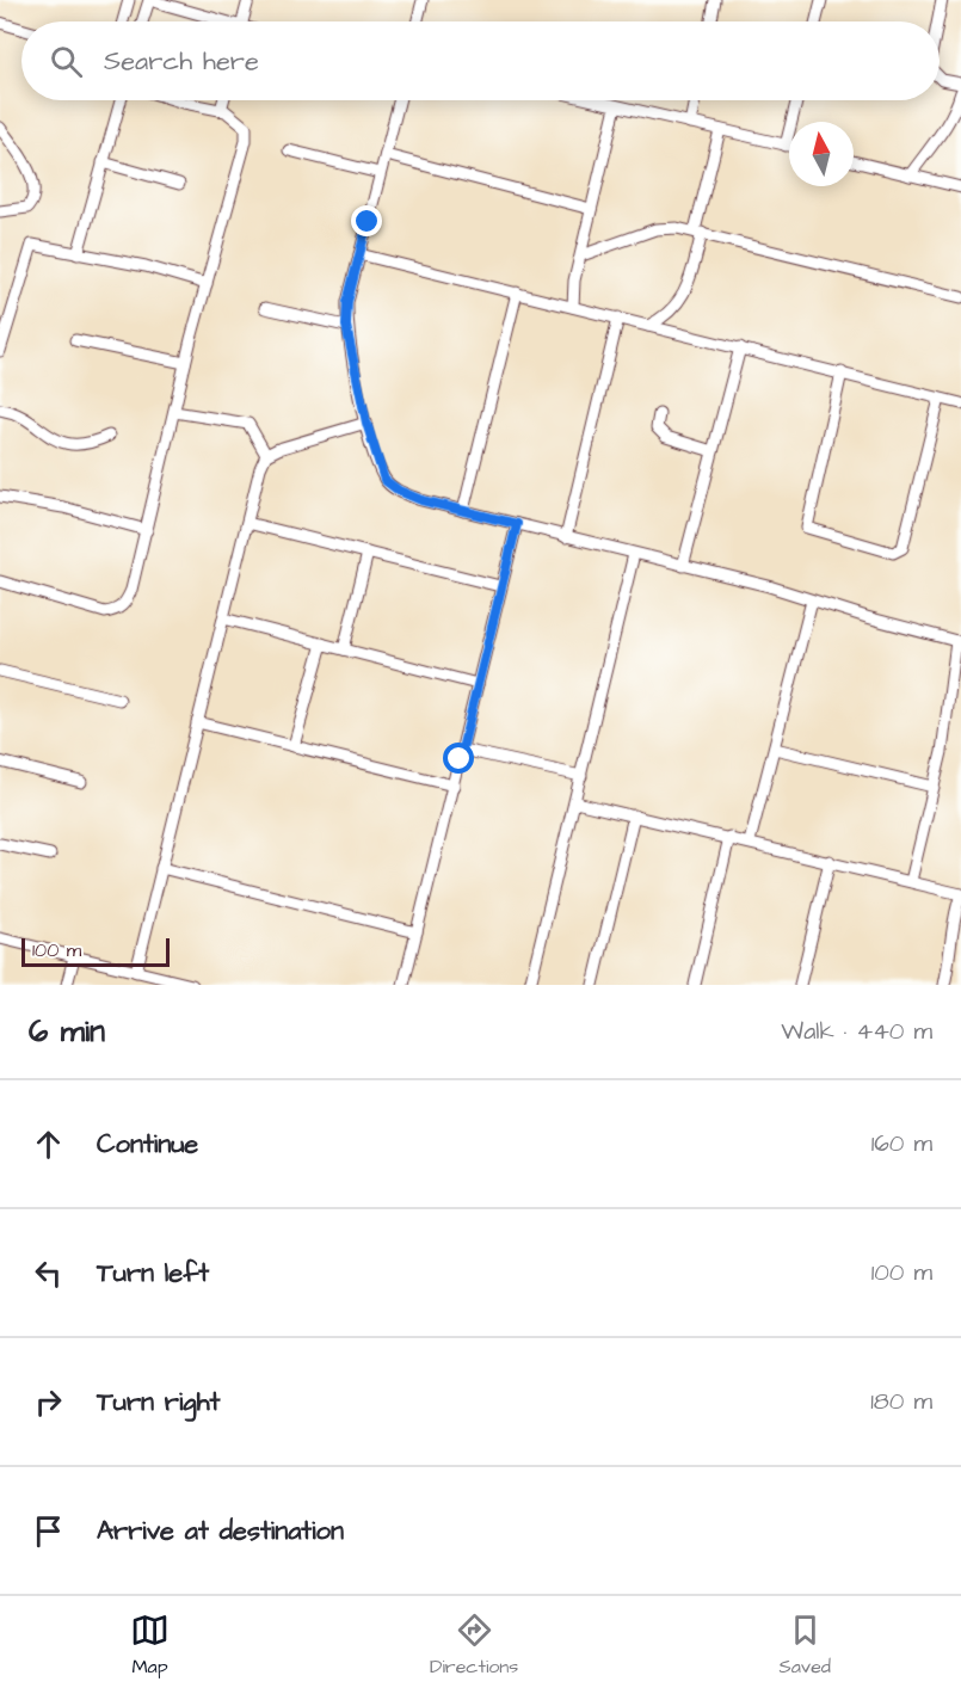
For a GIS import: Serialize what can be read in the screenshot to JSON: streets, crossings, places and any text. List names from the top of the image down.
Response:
{
  "scale_bar": "100 m",
  "north": "top",
  "page": {
    "search": "Search here",
    "scale": "100 m",
    "heading": ["6 min", "Walk · 440 m"],
    "list": [
      ["Continue", "160 m"],
      ["Turn left", "100 m"],
      ["Turn right", "180 m"],
      "Arrive at destination"
    ],
    "nav": ["Map", "Directions", "Saved"]
  }
}
